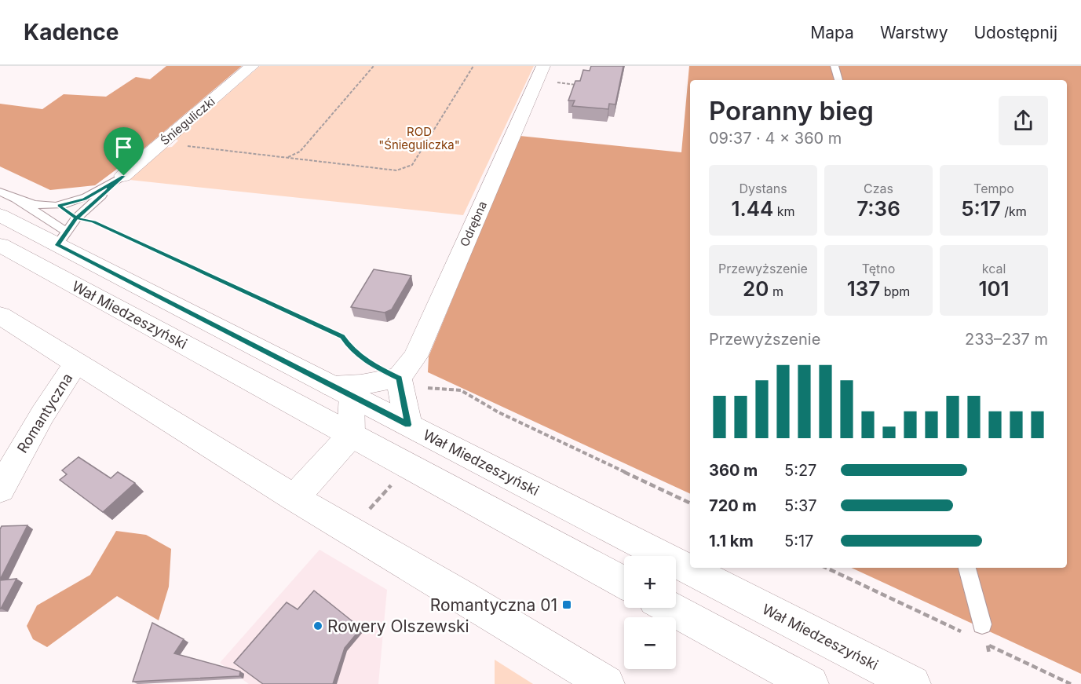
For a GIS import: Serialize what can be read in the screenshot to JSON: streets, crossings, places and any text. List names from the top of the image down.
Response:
{
  "streets": {
    "street": [
      "Śnieguliczki",
      "Odrębna",
      "Wał Miedzeszyński",
      "Romantyczna"
    ]
  },
  "parks": ["ROD \"Śnieguliczka\""],
  "places": {
    "transit": ["Romantyczna 01"],
    "other": ["Rowery Olszewski"]
  },
  "page": {
    "header": "Kadence",
    "nav": ["Mapa", "Warstwy", "Udostępnij"],
    "heading": ["Poranny bieg", "09:37 · 4 × 360 m"],
    "stats": [
      ["Dystans", "1.44 km"],
      ["Czas", "7:36"],
      ["Tempo", "5:17 /km"],
      ["Przewyższenie", "20 m"],
      ["Tętno", "137 bpm"],
      ["kcal", "101"]
    ],
    "chart": ["Przewyższenie", "233–237 m"],
    "list": [
      {
        "name": "360 m",
        "note": "5:27"
      },
      {
        "name": "720 m",
        "note": "5:37"
      },
      {
        "name": "1.1 km",
        "note": "5:17"
      }
    ],
    "map_buttons": ["+", "−"]
  }
}
